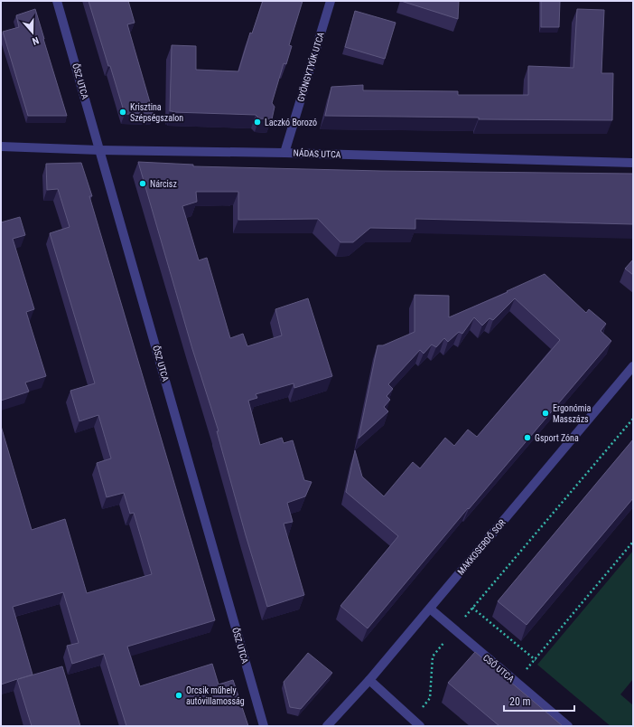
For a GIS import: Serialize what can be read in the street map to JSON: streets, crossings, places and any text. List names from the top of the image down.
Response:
{
  "streets": {
    "street": [
      "GYÖNGYTYÚK UTCA",
      "ŐSZ UTCA",
      "NÁDAS UTCA",
      "MAKKOSERDŐ SOR",
      "CSŐ UTCA"
    ]
  },
  "crossings": [
    ["GYÖNGYTYÚK UTCA", "NÁDAS UTCA"],
    ["ŐSZ UTCA", "NÁDAS UTCA"],
    ["MAKKOSERDŐ SOR", "CSŐ UTCA"]
  ],
  "places": [
    "Krisztina Szépségszalon",
    "Laczkó Borozó",
    "Nárcisz",
    "Ergonómia Masszázs",
    "Gsport Zóna",
    "Orcsik műhely autóvillamosság"
  ],
  "scale_bar": "20 m",
  "north": "bottom"
}
